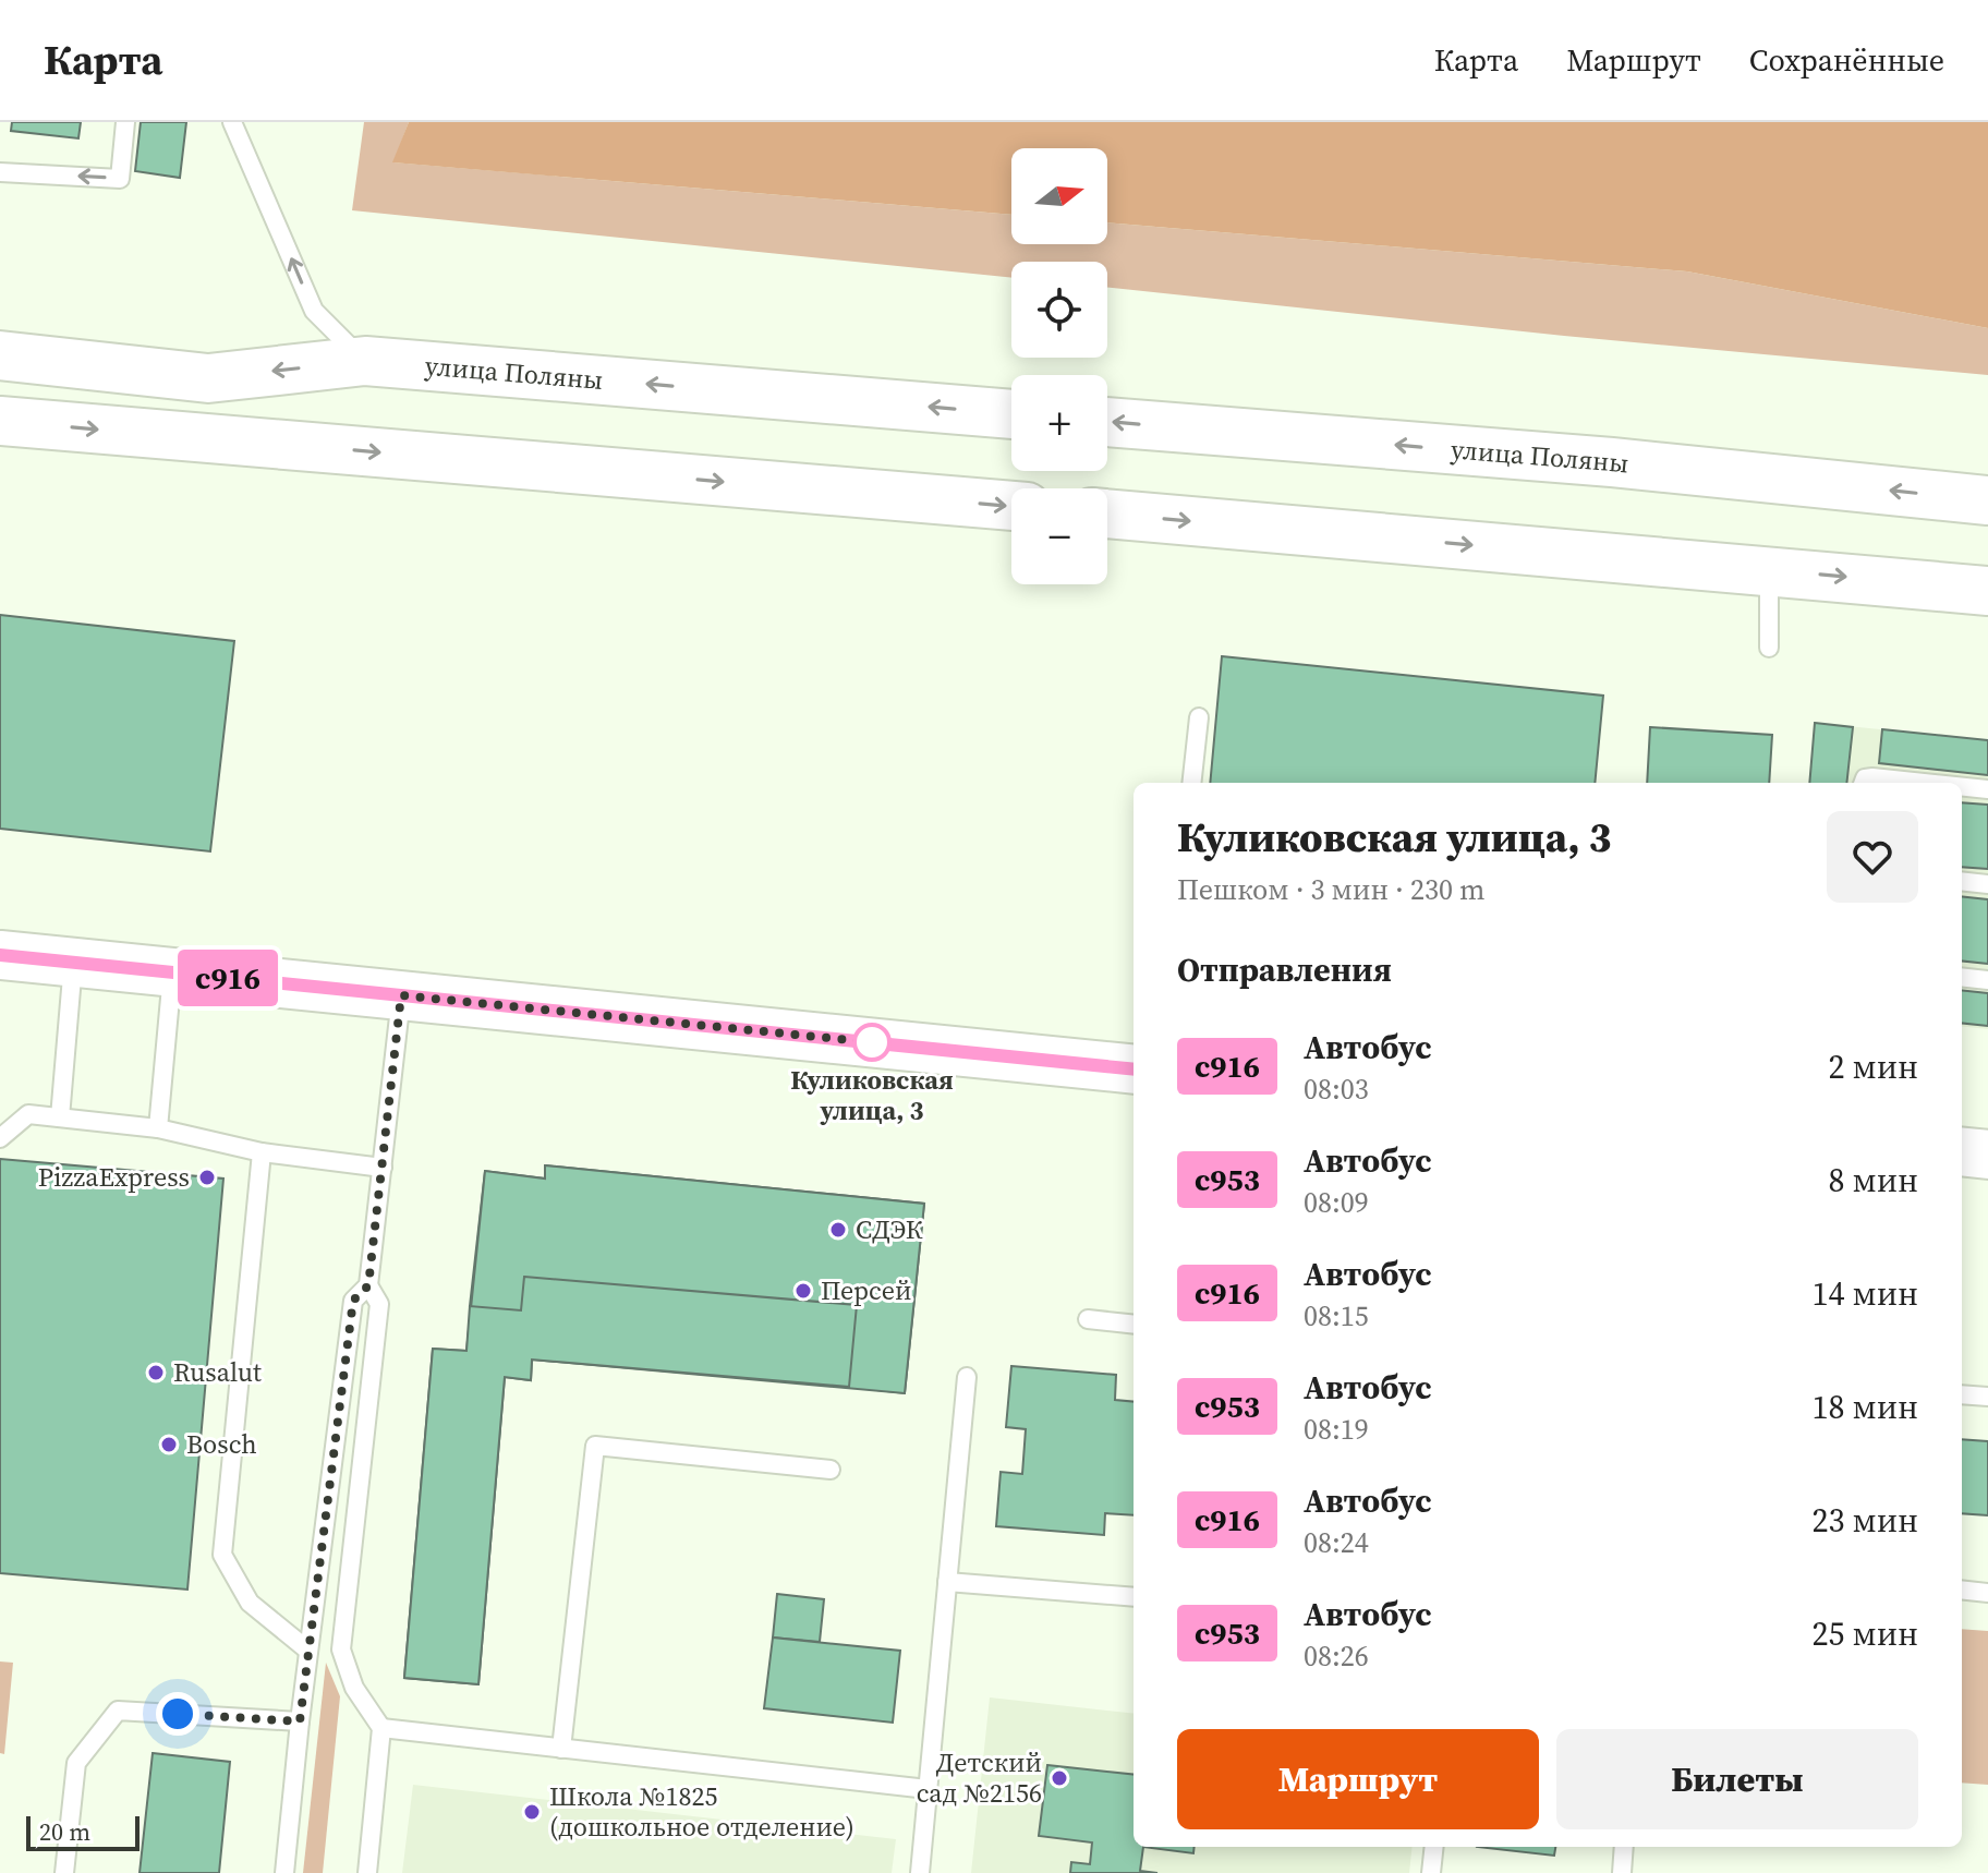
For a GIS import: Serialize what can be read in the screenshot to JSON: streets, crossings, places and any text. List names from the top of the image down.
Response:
{
  "streets": {
    "main road": ["улица Поляны"]
  },
  "places": [
    "Куликовская улица, 3",
    "PizzaExpress",
    "СДЭК",
    "Персей",
    "Rusalut",
    "Bosch",
    "Детский сад №2156",
    "Школа №1825 (дошкольное отделение)"
  ],
  "lines": ["bus line с916"],
  "scale_bar": "20 m",
  "north": "right",
  "page": {
    "header": "Карта",
    "nav": ["Карта", "Маршрут", "Сохранённые"],
    "on_map": "с916",
    "map_buttons": ["+", "−"],
    "heading": [
      ["Куликовская улица, 3", "Пешком · 3 мин · 230 m"],
      "Отправления"
    ],
    "list": [
      {
        "mark": "с916",
        "name": "Автобус",
        "note": "08:03",
        "value": "2 мин"
      },
      {
        "mark": "с953",
        "name": "Автобус",
        "note": "08:09",
        "value": "8 мин"
      },
      {
        "mark": "с916",
        "name": "Автобус",
        "note": "08:15",
        "value": "14 мин"
      },
      {
        "mark": "с953",
        "name": "Автобус",
        "note": "08:19",
        "value": "18 мин"
      },
      {
        "mark": "с916",
        "name": "Автобус",
        "note": "08:24",
        "value": "23 мин"
      },
      {
        "mark": "с953",
        "name": "Автобус",
        "note": "08:26",
        "value": "25 мин"
      }
    ],
    "buttons": ["Маршрут", "Билеты"],
    "scale": "20 m"
  }
}
